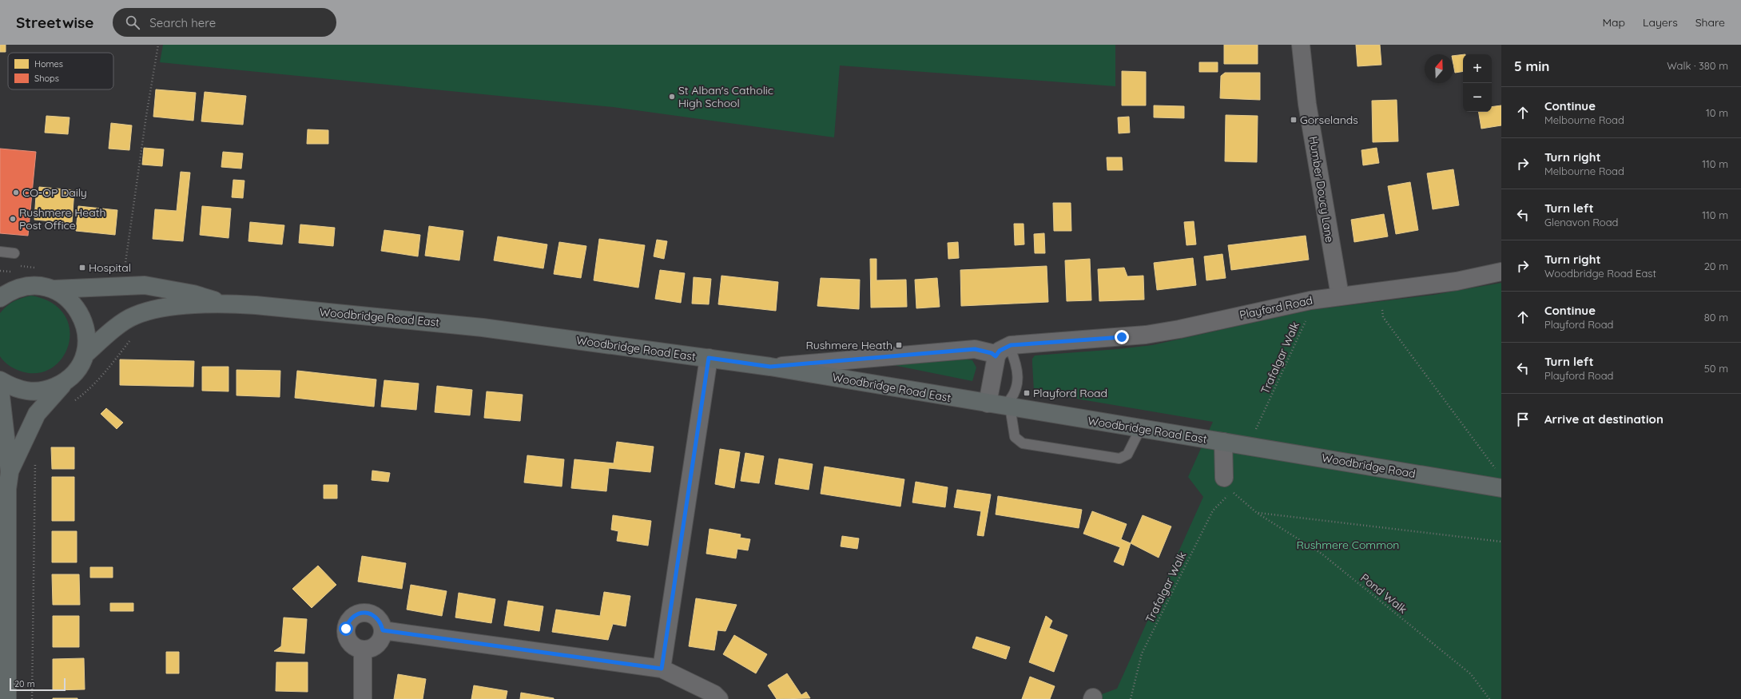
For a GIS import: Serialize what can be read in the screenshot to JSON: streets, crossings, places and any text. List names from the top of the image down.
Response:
{
  "streets": {
    "main road": ["Woodbridge Road East", "Woodbridge Road"],
    "street": ["Humber Doucy Lane", "Playford Road"],
    "path": ["Trafalgar Walk", "Pond Walk"]
  },
  "crossings": [
    ["Humber Doucy Lane", "Playford Road"],
    ["Playford Road", "Woodbridge Road East"],
    ["Woodbridge Road East", "Woodbridge Road"],
    ["Trafalgar Walk", "Pond Walk"]
  ],
  "parks": ["Rushmere Common"],
  "places": {
    "other": ["St Alban's Catholic High School", "CO-OP Daily", "Rushmere Heath Post Office"],
    "transit": [
      "Gorselands",
      "Hospital",
      "Rushmere Heath",
      "Playford Road"
    ]
  },
  "legend": ["Homes", "Shops"],
  "scale_bar": "20 m",
  "north": "top",
  "page": {
    "header": "Streetwise",
    "search": "Search here",
    "nav": ["Map", "Layers", "Share"],
    "heading": ["5 min", "Walk · 380 m"],
    "map_buttons": ["+", "−"],
    "list": [
      ["Continue", "Melbourne Road", "10 m"],
      ["Turn right", "Melbourne Road", "110 m"],
      ["Turn left", "Glenavon Road", "110 m"],
      ["Turn right", "Woodbridge Road East", "20 m"],
      ["Continue", "Playford Road", "80 m"],
      ["Turn left", "Playford Road", "50 m"],
      "Arrive at destination"
    ],
    "scale": "20 m"
  }
}
